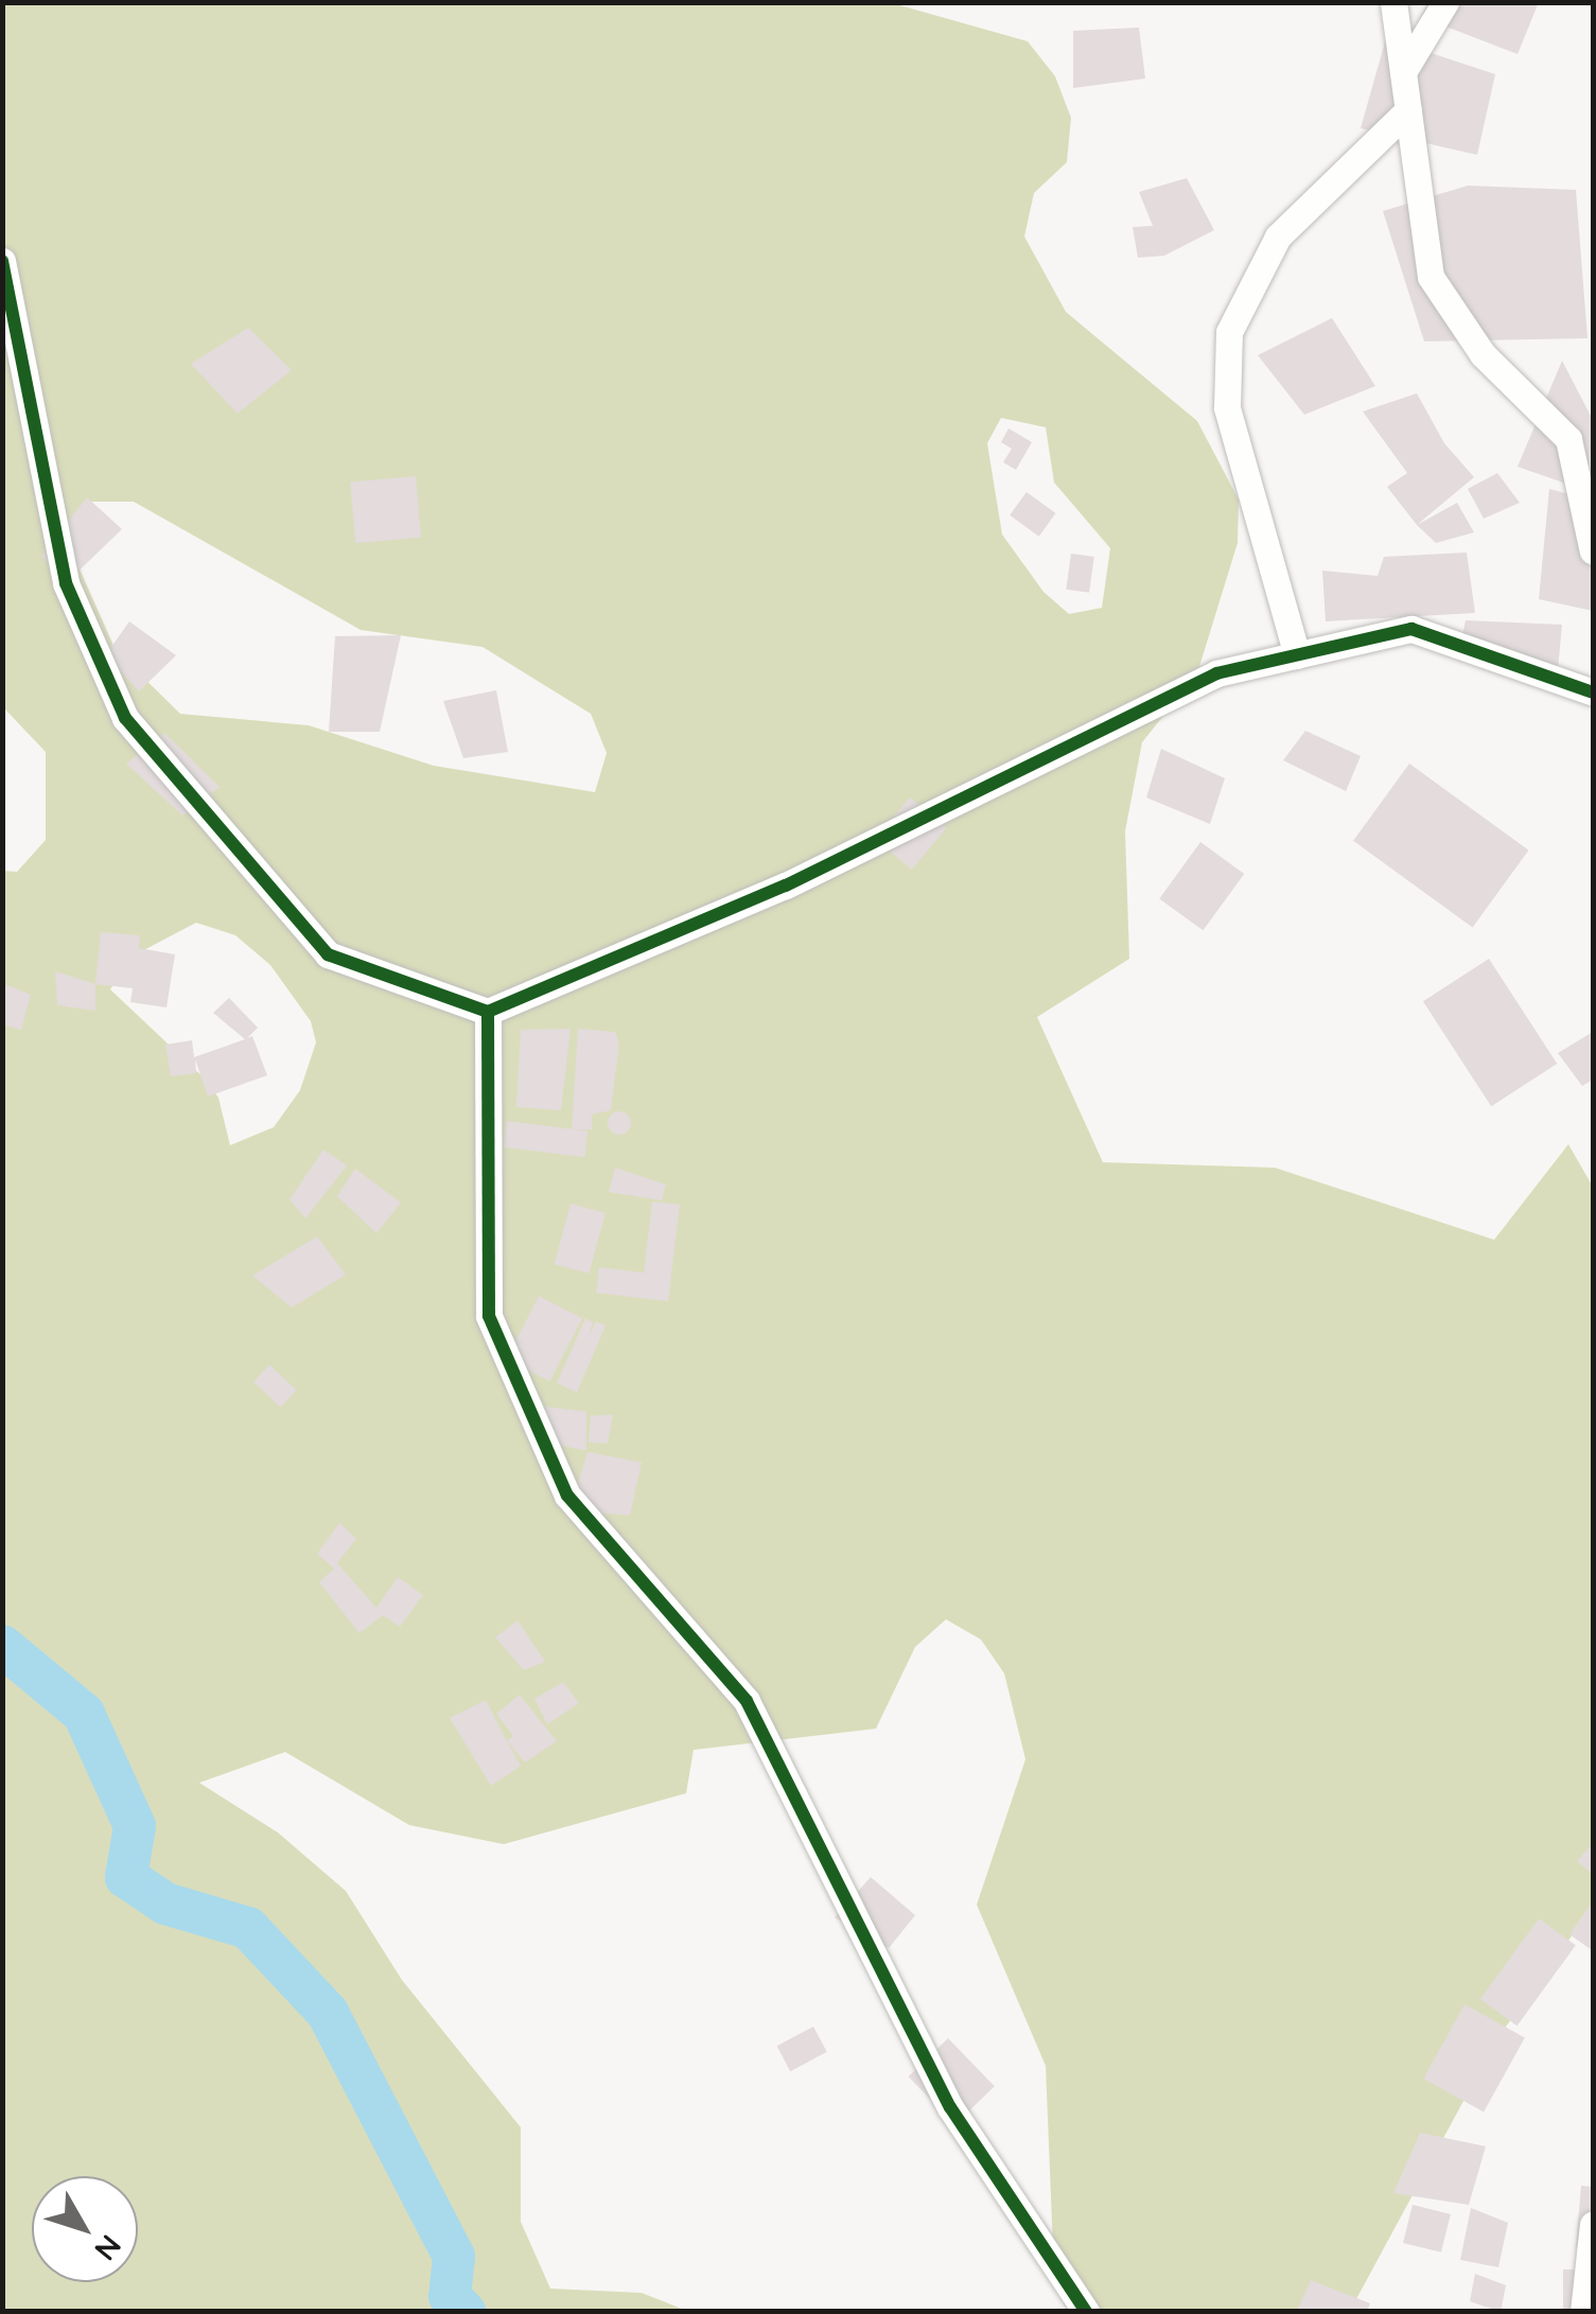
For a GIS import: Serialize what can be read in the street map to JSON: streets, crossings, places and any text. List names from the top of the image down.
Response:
{
  "north": "bottom right"
}
